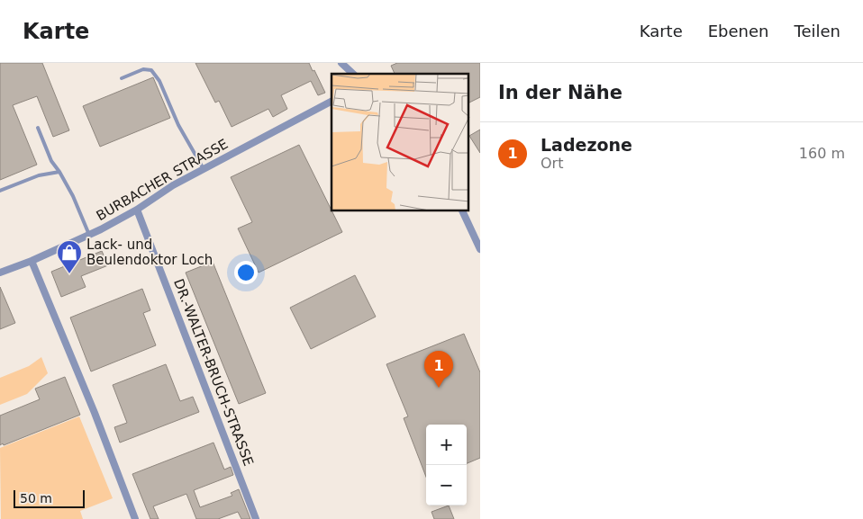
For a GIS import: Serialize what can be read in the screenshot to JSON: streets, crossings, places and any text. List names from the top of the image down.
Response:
{
  "streets": {
    "street": ["BURBACHER STRASSE", "DR.-WALTER-BRUCH-STRASSE"]
  },
  "crossings": [
    ["BURBACHER STRASSE", "DR.-WALTER-BRUCH-STRASSE"]
  ],
  "places": {
    "shop": ["Lack- und Beulendoktor Loch"]
  },
  "scale_bar": "50 m",
  "page": {
    "header": "Karte",
    "nav": ["Karte", "Ebenen", "Teilen"],
    "heading": "In der Nähe",
    "list": [
      {
        "mark": "1",
        "name": "Ladezone",
        "note": "Ort",
        "value": "160 m"
      }
    ],
    "pins": "1",
    "map_buttons": ["+", "−"],
    "scale": "50 m"
  }
}
